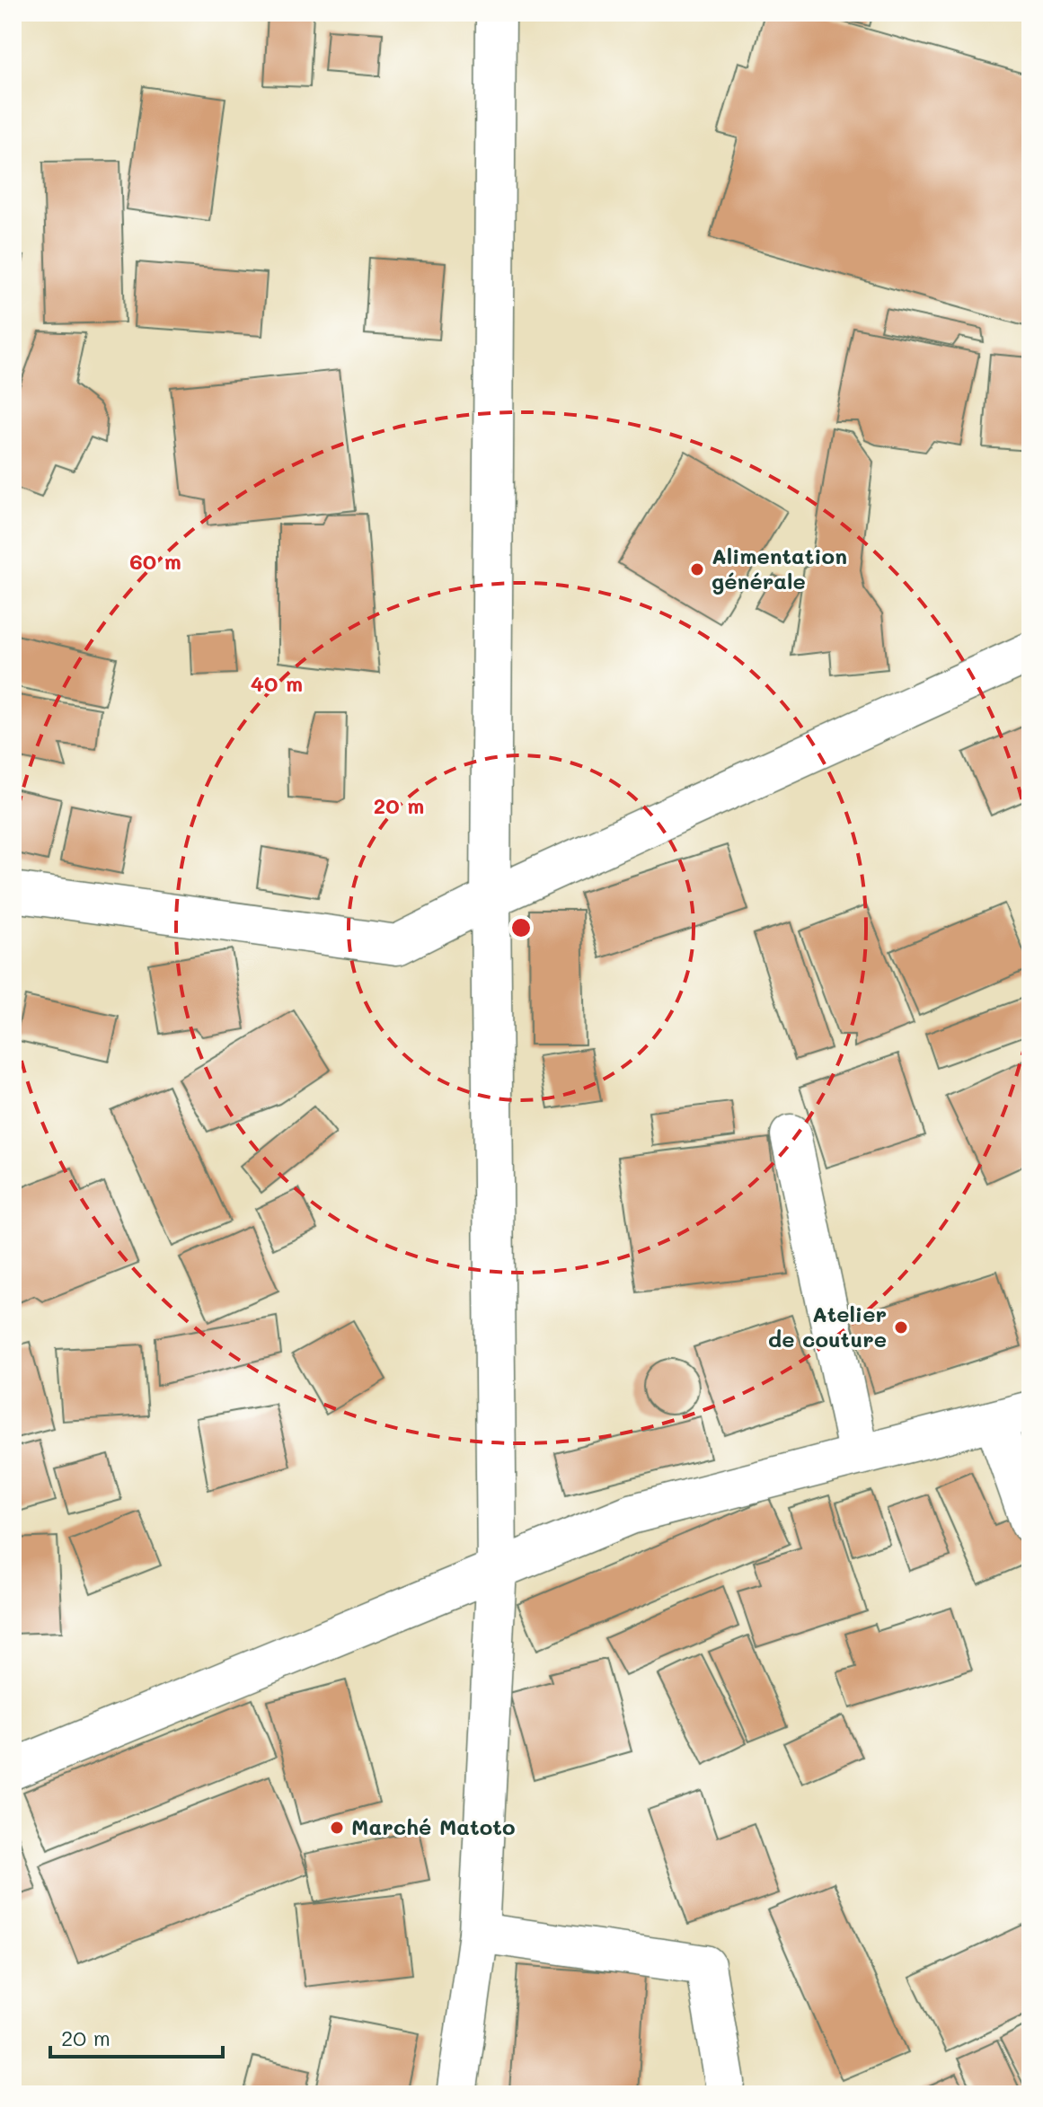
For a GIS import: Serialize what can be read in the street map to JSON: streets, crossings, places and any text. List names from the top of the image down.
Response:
{
  "places": ["Alimentation générale", "Atelier de couture", "Marché Matoto"],
  "scale_bar": "20 m",
  "rings": ["60 m", "40 m", "20 m"]
}
